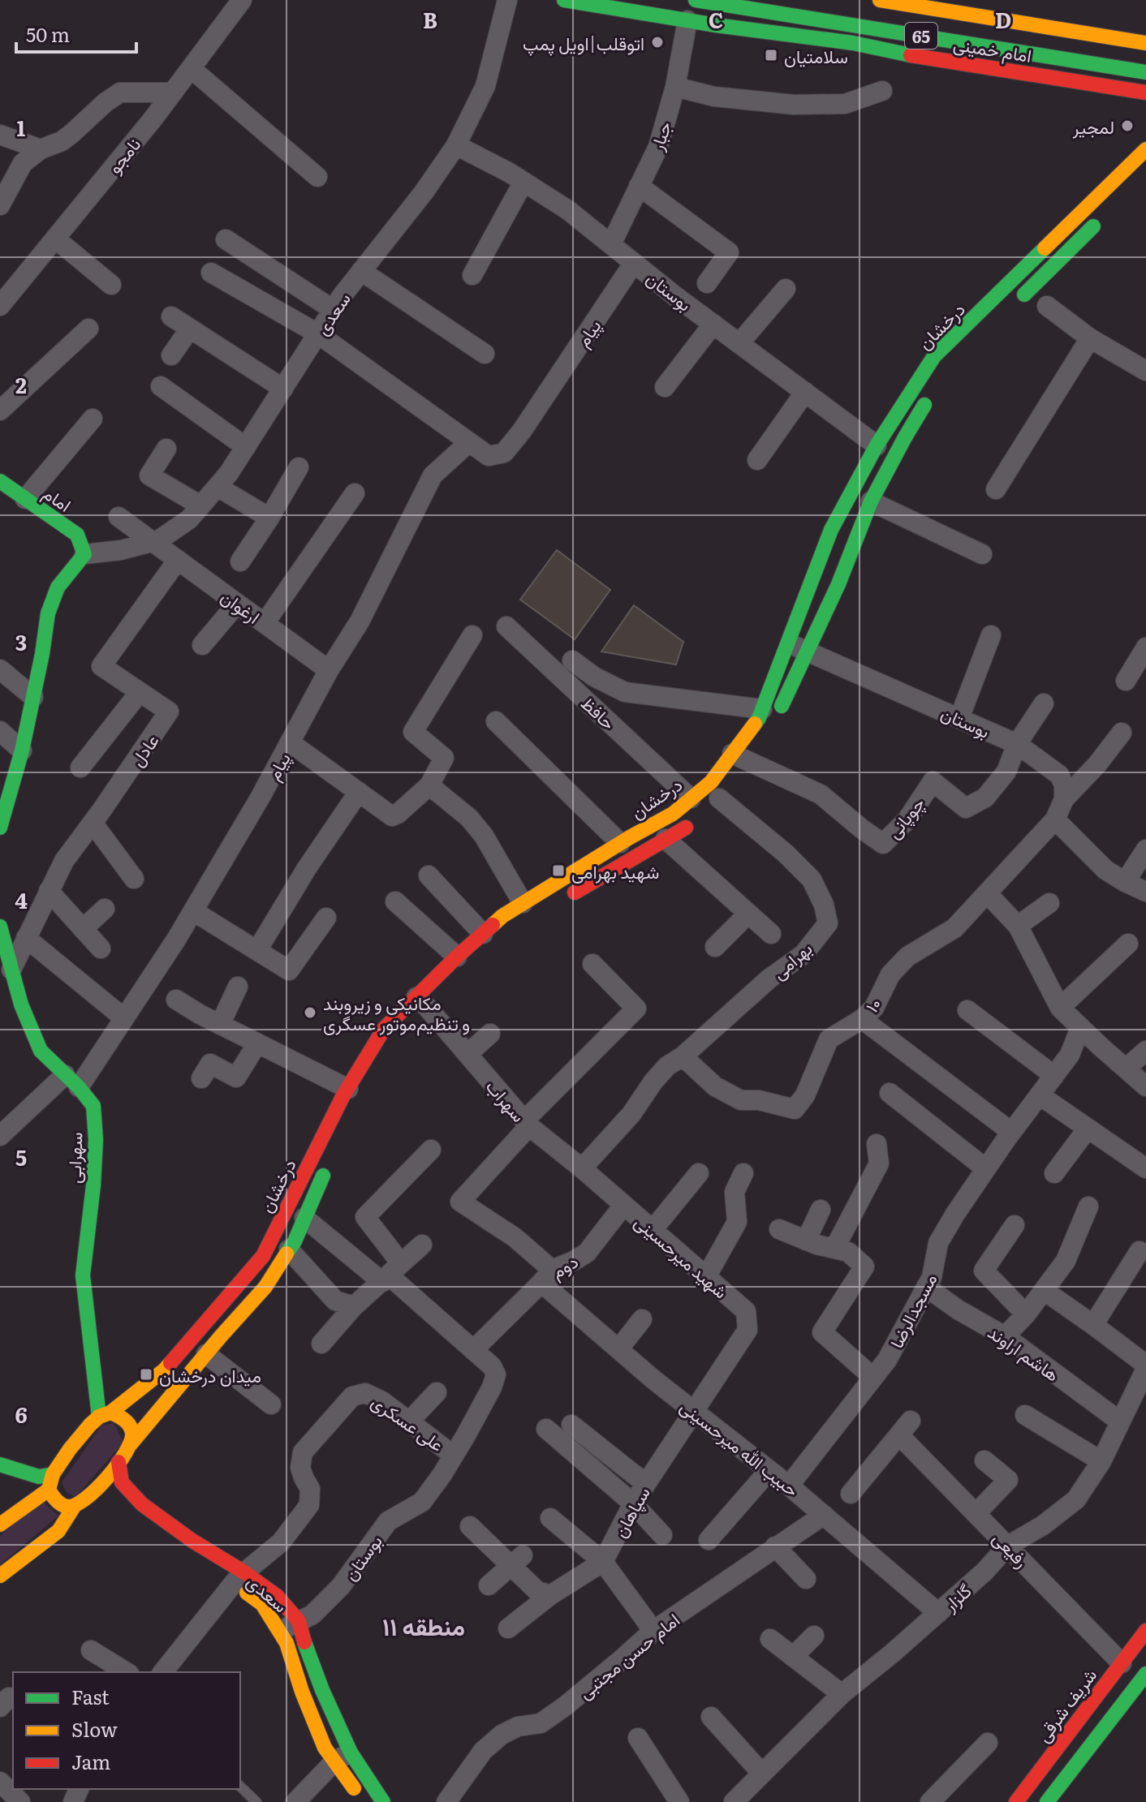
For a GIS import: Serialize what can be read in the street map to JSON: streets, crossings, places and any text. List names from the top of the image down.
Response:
{
  "streets": {
    "main road": [
      "65",
      "امام خمینی",
      "سعدی",
      "درخشان",
      "امام",
      "سهرابی",
      "شریف شرقی"
    ],
    "street": [
      "جبار",
      "نامجو",
      "بوستان",
      "پیام",
      "ارغوان",
      "حافظ",
      "عادل",
      "چوپانی",
      "بهرامی",
      "۱۰",
      "سهراب",
      "شهید میرحسینی",
      "دوم",
      "مسجدالرضا",
      "هاشم اراوند",
      "علی عسکری",
      "حبیب الله میرحسینی",
      "سپاهان",
      "رفیعی",
      "گلزار",
      "امام حسن مجتبی"
    ]
  },
  "crossings": [
    ["امام خمینی", "جبار"],
    ["جبار", "بوستان"],
    ["بوستان", "سعدی"],
    ["بوستان", "درخشان"],
    ["بوستان", "پیام"],
    ["بوستان", "چوپانی"],
    ["بوستان", "دوم"],
    ["بوستان", "علی عسکری"],
    ["سعدی", "امام"],
    ["سعدی", "ارغوان"],
    ["سعدی", "علی عسکری"],
    ["درخشان", "حافظ"],
    ["درخشان", "چوپانی"],
    ["درخشان", "سهراب"],
    ["درخشان", "سهرابی"],
    ["پیام", "ارغوان"],
    ["پیام", "سهرابی"],
    ["ارغوان", "عادل"],
    ["عادل", "سهرابی"],
    ["بهرامی", "۱۰"],
    ["سهراب", "شهید میرحسینی"],
    ["سهراب", "حبیب الله میرحسینی"],
    ["شهید میرحسینی", "دوم"],
    ["شهید میرحسینی", "حبیب الله میرحسینی"],
    ["شهید میرحسینی", "سپاهان"],
    ["دوم", "حبیب الله میرحسینی"],
    ["مسجدالرضا", "هاشم اراوند"],
    ["مسجدالرضا", "حبیب الله میرحسینی"],
    ["هاشم اراوند", "گلزار"],
    ["حبیب الله میرحسینی", "سپاهان"],
    ["حبیب الله میرحسینی", "گلزار"],
    ["حبیب الله میرحسینی", "امام حسن مجتبی"],
    ["رفیعی", "گلزار"],
    ["رفیعی", "شریف شرقی"]
  ],
  "districts": ["منطقه ۱۱"],
  "places": {
    "other": ["اتوقلب|اویل پمپ", "لمجیر", "مکانیکی و زیروبند و تنظیم‌موتور عسگری"],
    "transit": ["سلامتیان", "شهید بهرامی", "میدان درخشان"]
  },
  "legend": ["Fast", "Slow", "Jam"],
  "scale_bar": "50 m",
  "grid": {
    "columns": ["B", "C", "D"],
    "rows": [
      "1",
      "2",
      "3",
      "4",
      "5",
      "6"
    ]
  }
}
